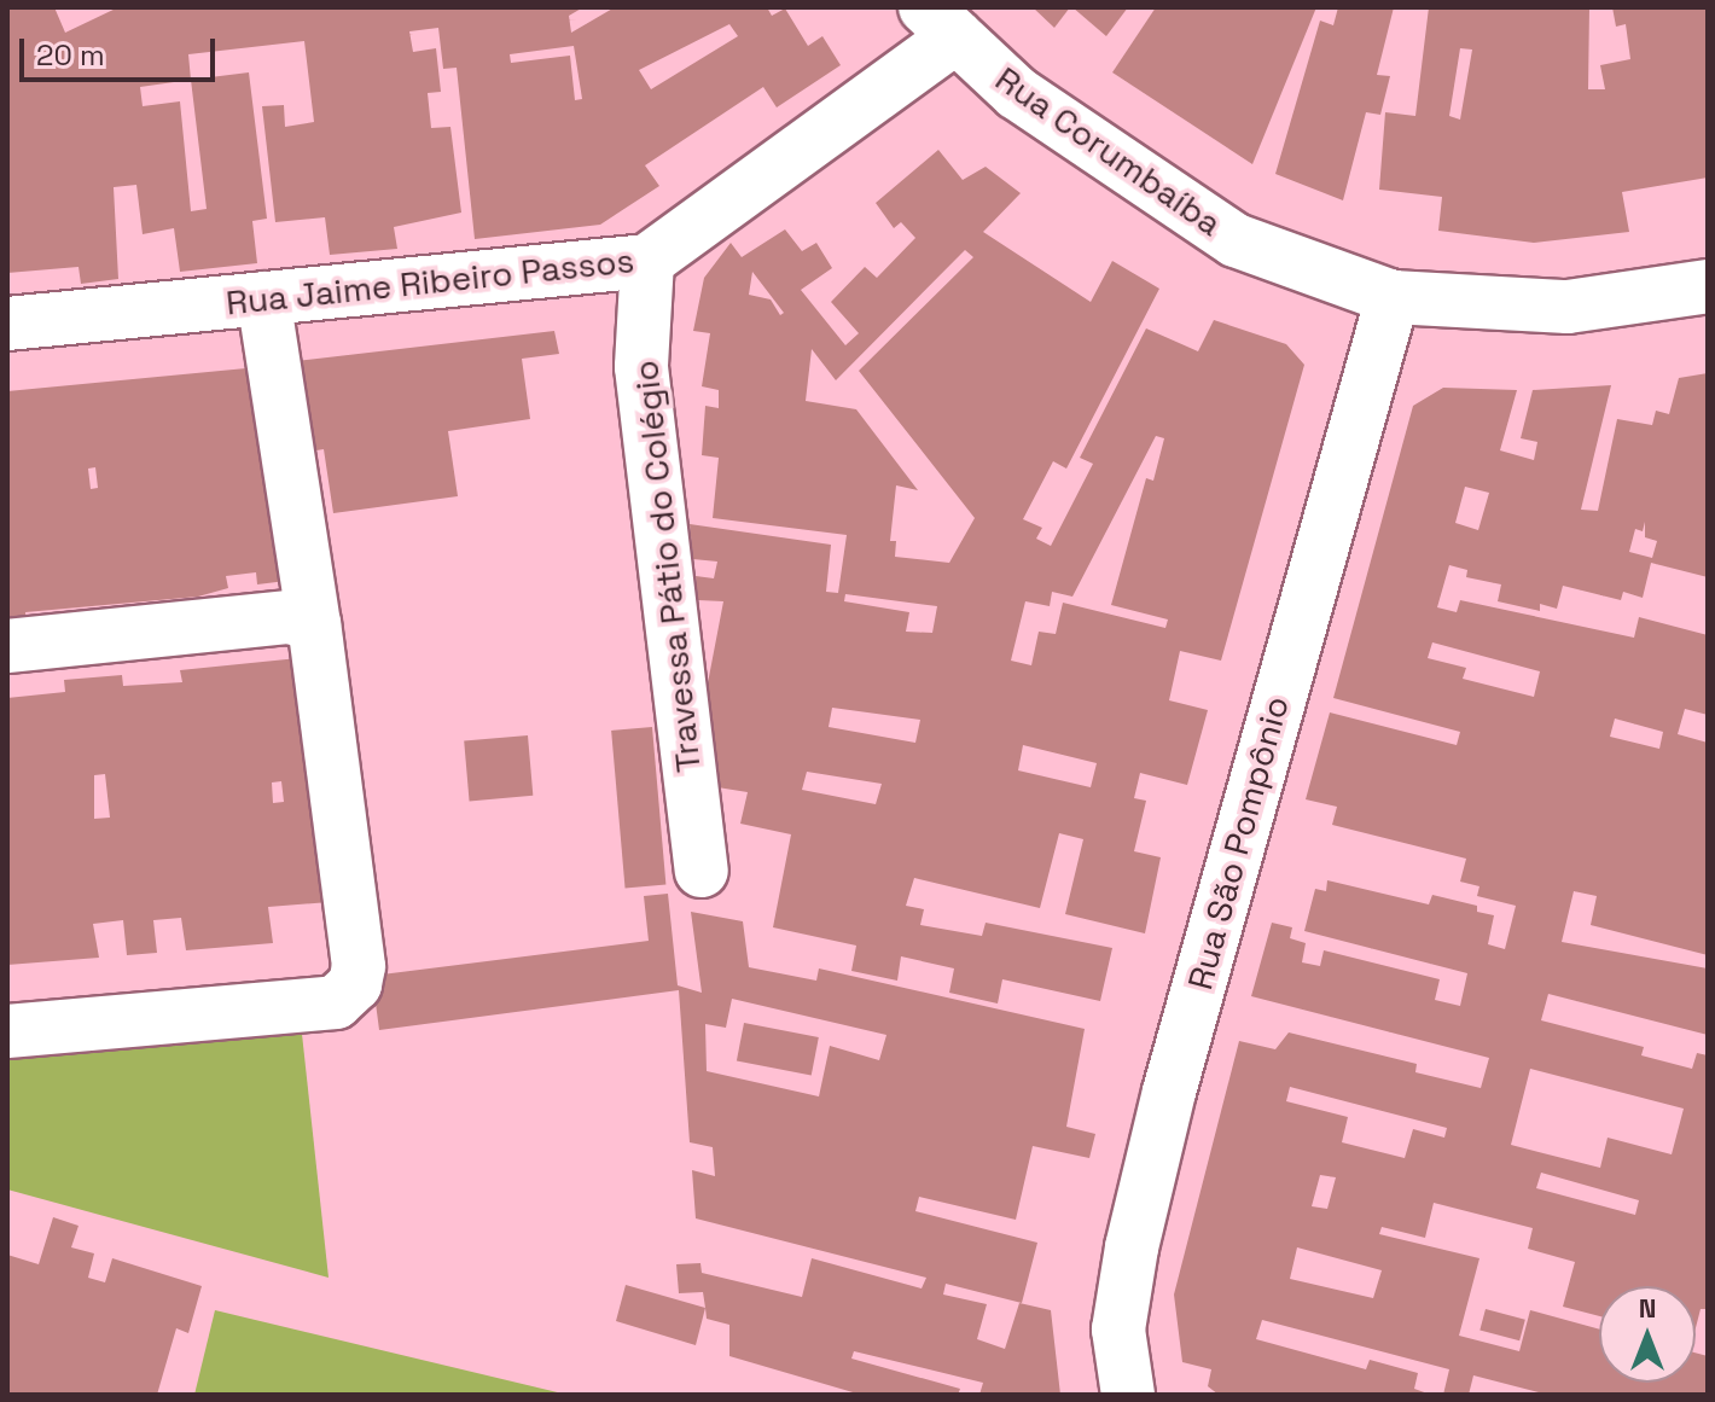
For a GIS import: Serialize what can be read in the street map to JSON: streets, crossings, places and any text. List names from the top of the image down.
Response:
{
  "streets": {
    "street": [
      "Rua Corumbaíba",
      "Rua Jaime Ribeiro Passos",
      "Travessa Pátio do Colégio",
      "Rua São Pompônio"
    ]
  },
  "crossings": [
    ["Rua Corumbaíba", "Rua Jaime Ribeiro Passos"],
    ["Rua Corumbaíba", "Rua São Pompônio"],
    ["Rua Jaime Ribeiro Passos", "Travessa Pátio do Colégio"]
  ],
  "scale_bar": "20 m",
  "north": "top"
}
